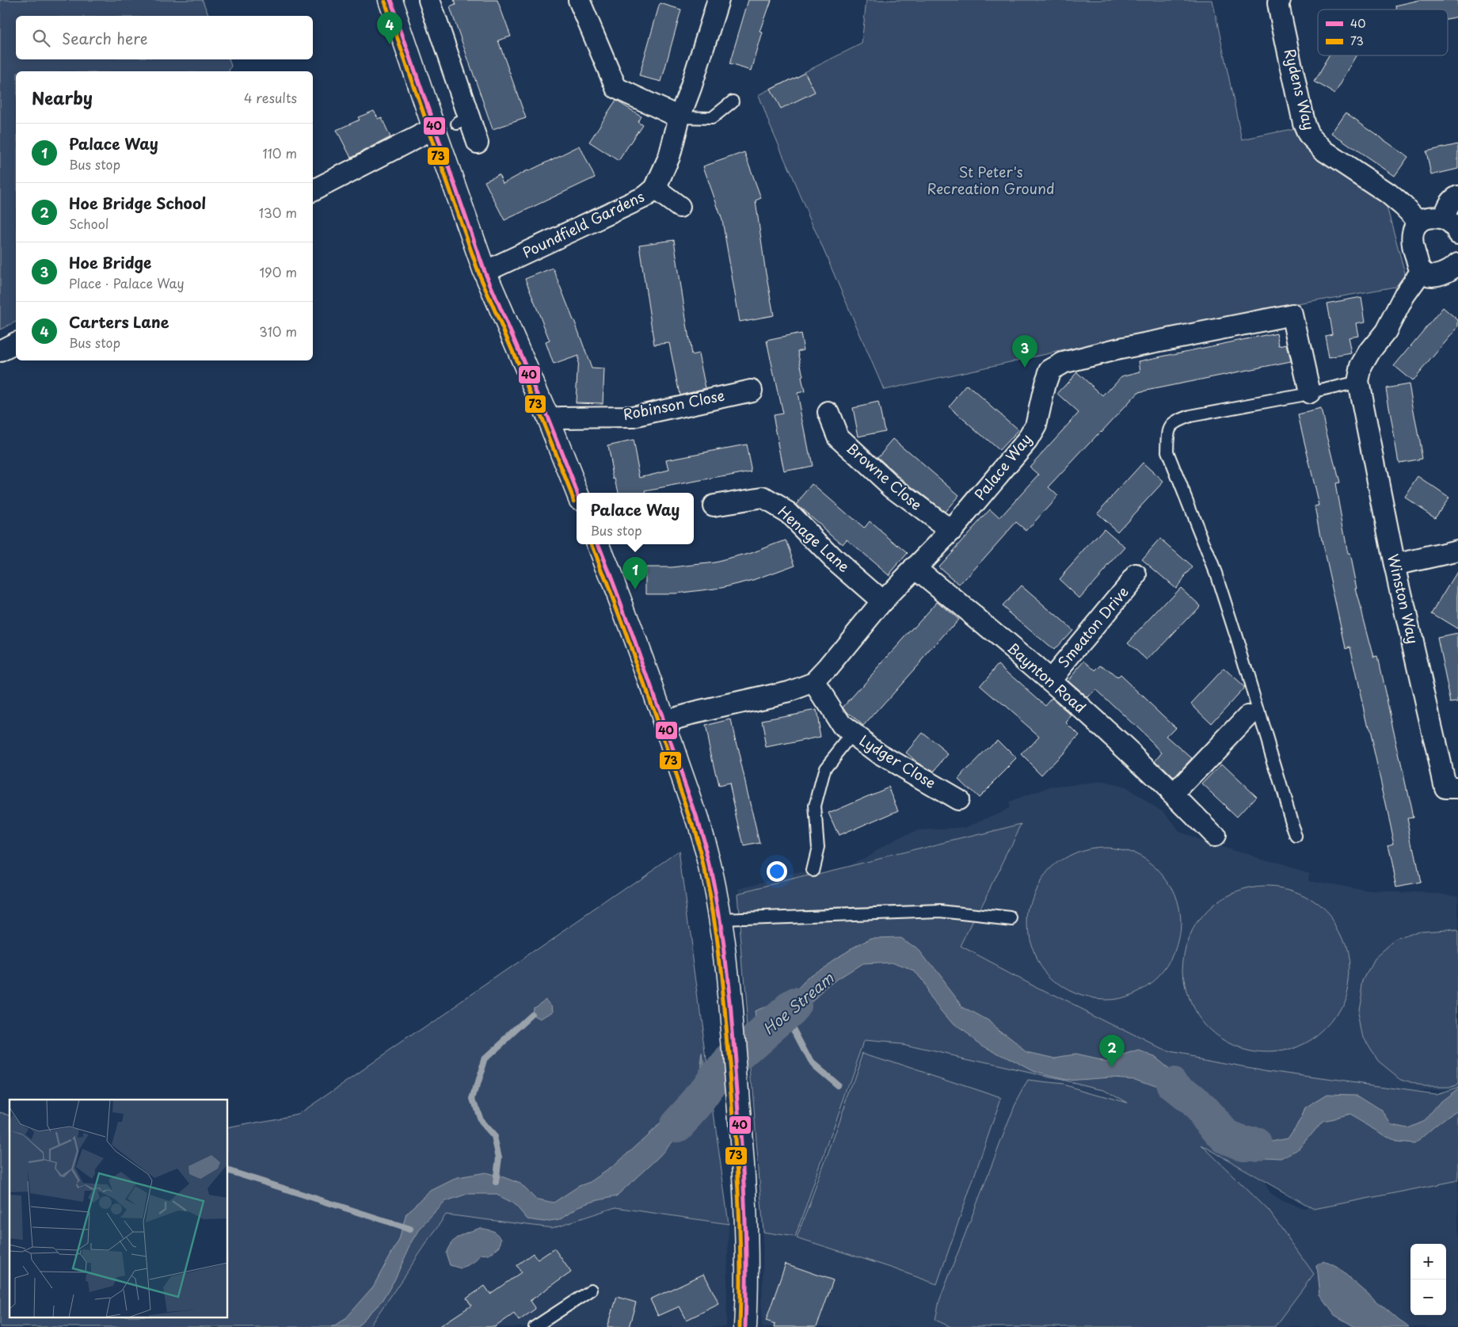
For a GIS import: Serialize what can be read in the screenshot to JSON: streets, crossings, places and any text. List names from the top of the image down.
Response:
{
  "streets": {
    "street": [
      "Rydens Way",
      "Poundfield Gardens",
      "Robinson Close",
      "Palace Way",
      "Browne Close",
      "Henage Lane",
      "Winston Way",
      "Smeaton Drive",
      "Baynton Road",
      "Lydger Close"
    ]
  },
  "crossings": [
    ["Palace Way", "Browne Close"],
    ["Palace Way", "Henage Lane"],
    ["Palace Way", "Baynton Road"],
    ["Palace Way", "Lydger Close"],
    ["Smeaton Drive", "Baynton Road"]
  ],
  "water": ["Hoe Stream"],
  "parks": ["St Peter's Recreation Ground"],
  "lines": ["transit line 40", "transit line 73"],
  "legend": ["40", "73"],
  "page": {
    "pins": [
      "4",
      "3",
      "1",
      "2"
    ],
    "search": "Search here",
    "heading": ["Nearby", "4 results"],
    "list": [
      {
        "mark": "1",
        "name": "Palace Way",
        "note": "Bus stop",
        "value": "110 m"
      },
      {
        "mark": "2",
        "name": "Hoe Bridge School",
        "note": "School",
        "value": "130 m"
      },
      {
        "mark": "3",
        "name": "Hoe Bridge",
        "note": "Place · Palace Way",
        "value": "190 m"
      },
      {
        "mark": "4",
        "name": "Carters Lane",
        "note": "Bus stop",
        "value": "310 m"
      }
    ],
    "popup": ["Palace Way", "Bus stop"],
    "map_buttons": ["+", "−"]
  }
}
